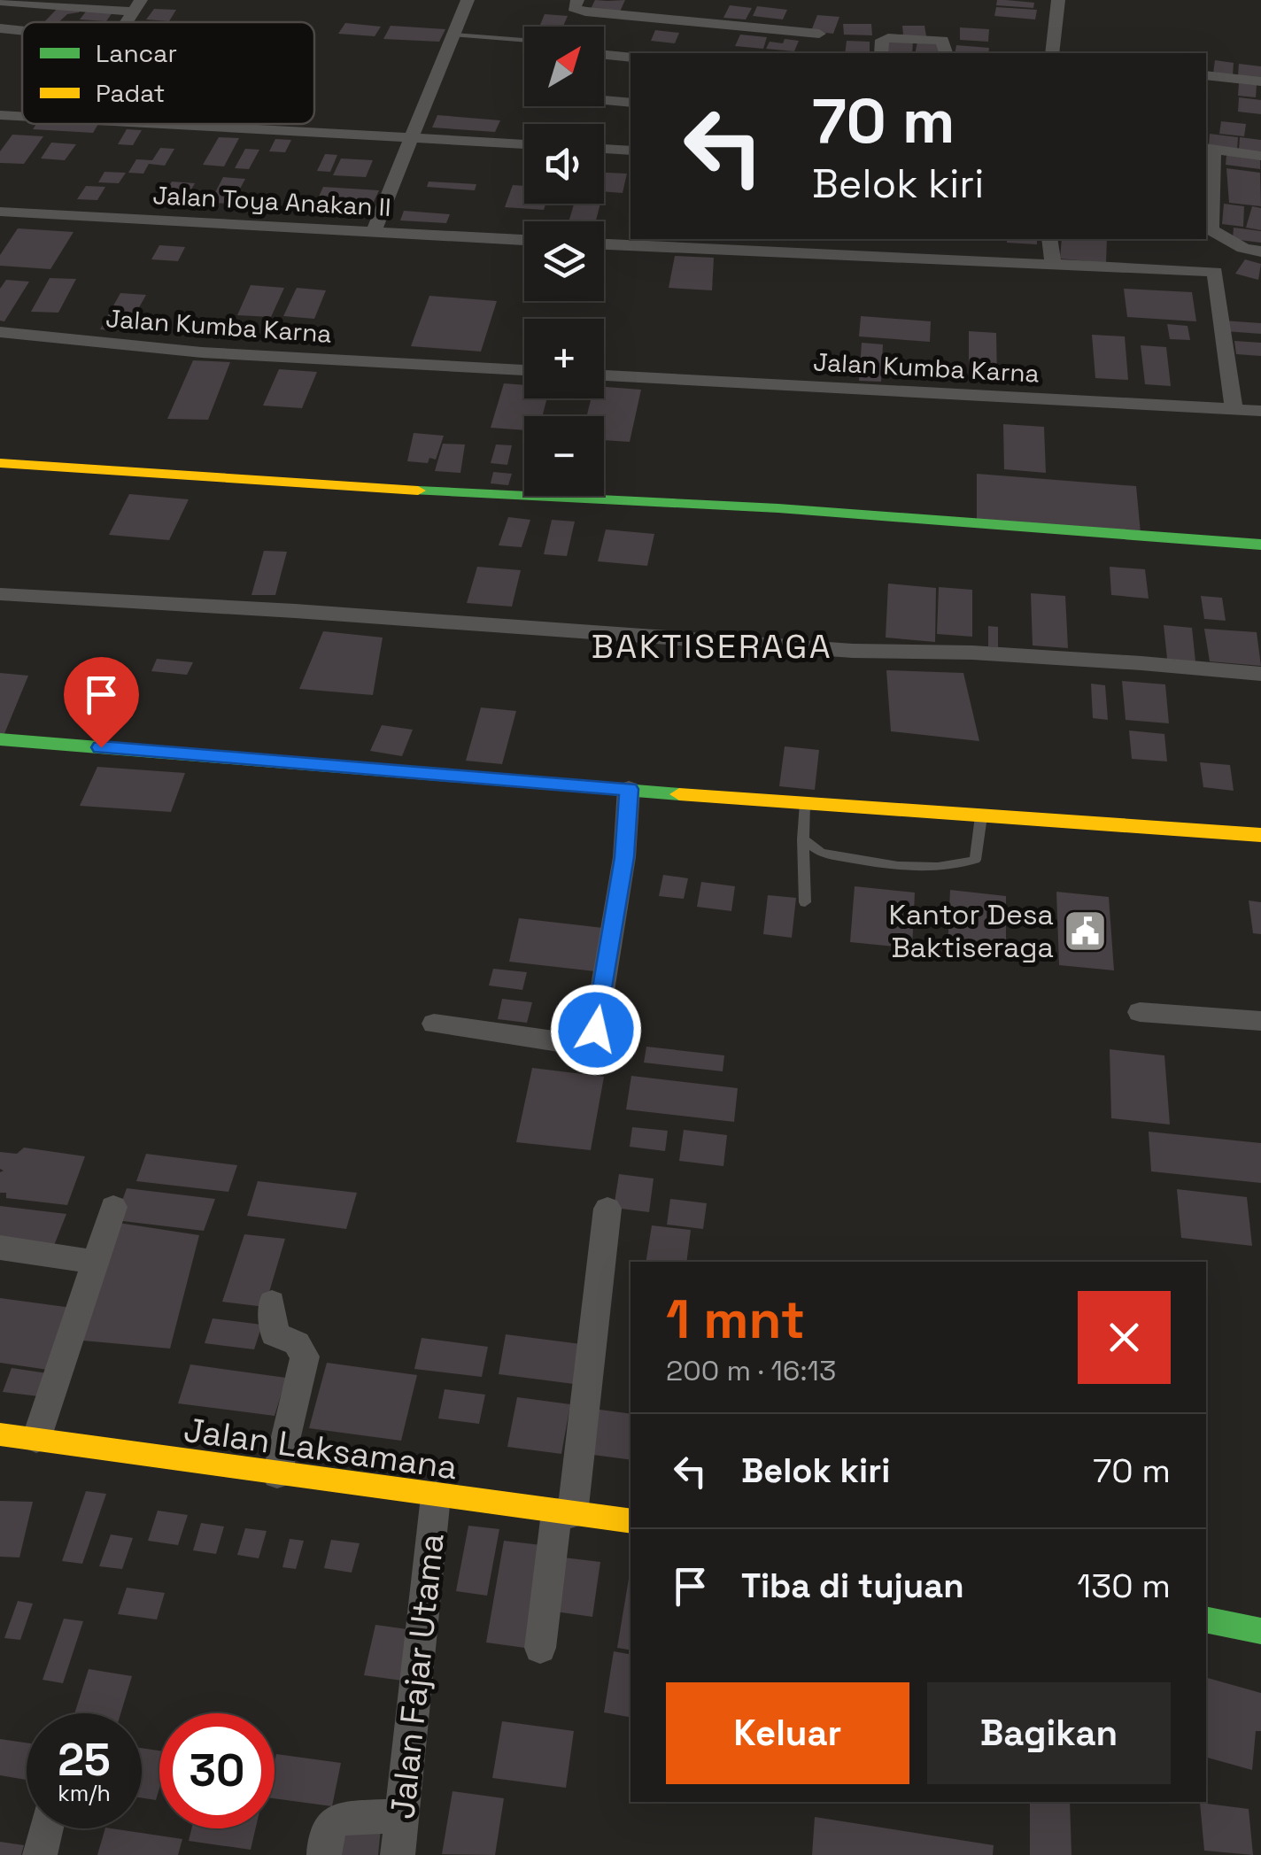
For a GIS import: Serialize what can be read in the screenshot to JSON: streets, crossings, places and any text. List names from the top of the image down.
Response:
{
  "streets": {
    "street": [
      "Jalan Toya Anakan II",
      "Jalan Kumba Karna",
      "Jalan Laksamana",
      "Jalan Fajar Utama"
    ]
  },
  "crossings": [
    ["Jalan Laksamana", "Jalan Fajar Utama"]
  ],
  "districts": ["BAKTISERAGA"],
  "places": {
    "public building": ["Kantor Desa Baktiseraga"]
  },
  "legend": ["Lancar", "Padat"],
  "north": "top right",
  "page": {
    "map_buttons": ["+", "−"],
    "turn": ["70 m", "Belok kiri"],
    "heading": ["1 mnt", "200 m · 16:13"],
    "list": [
      {
        "name": "Belok kiri",
        "value": "70 m"
      },
      {
        "name": "Tiba di tujuan",
        "value": "130 m"
      }
    ],
    "buttons": ["Keluar", "Bagikan"],
    "speed": "25 km/h",
    "limit": "30"
  }
}
